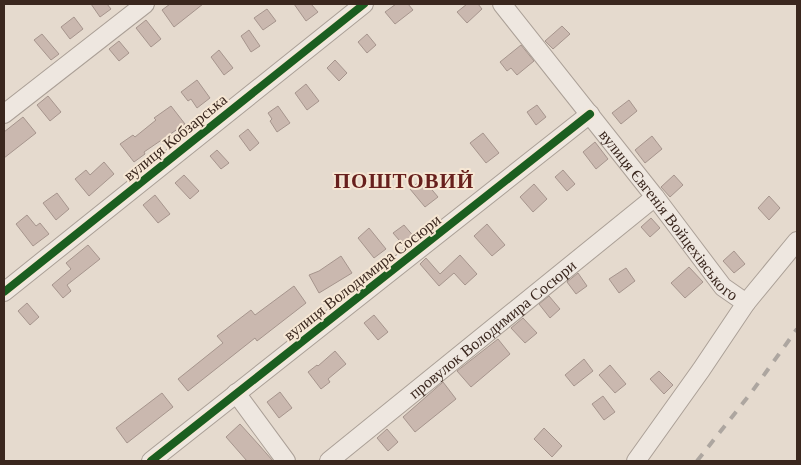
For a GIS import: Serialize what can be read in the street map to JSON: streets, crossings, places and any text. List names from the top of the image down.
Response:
{
  "streets": {
    "street": [
      "вулиця Кобзарська",
      "вулиця Євгенія Войцехівського",
      "вулиця Володимира Сосюри",
      "провулок Володимира Сосюри"
    ]
  },
  "crossings": [
    ["вулиця Євгенія Войцехівського", "вулиця Володимира Сосюри"],
    ["вулиця Євгенія Войцехівського", "провулок Володимира Сосюри"]
  ],
  "districts": ["ПОШТОВИЙ"]
}
